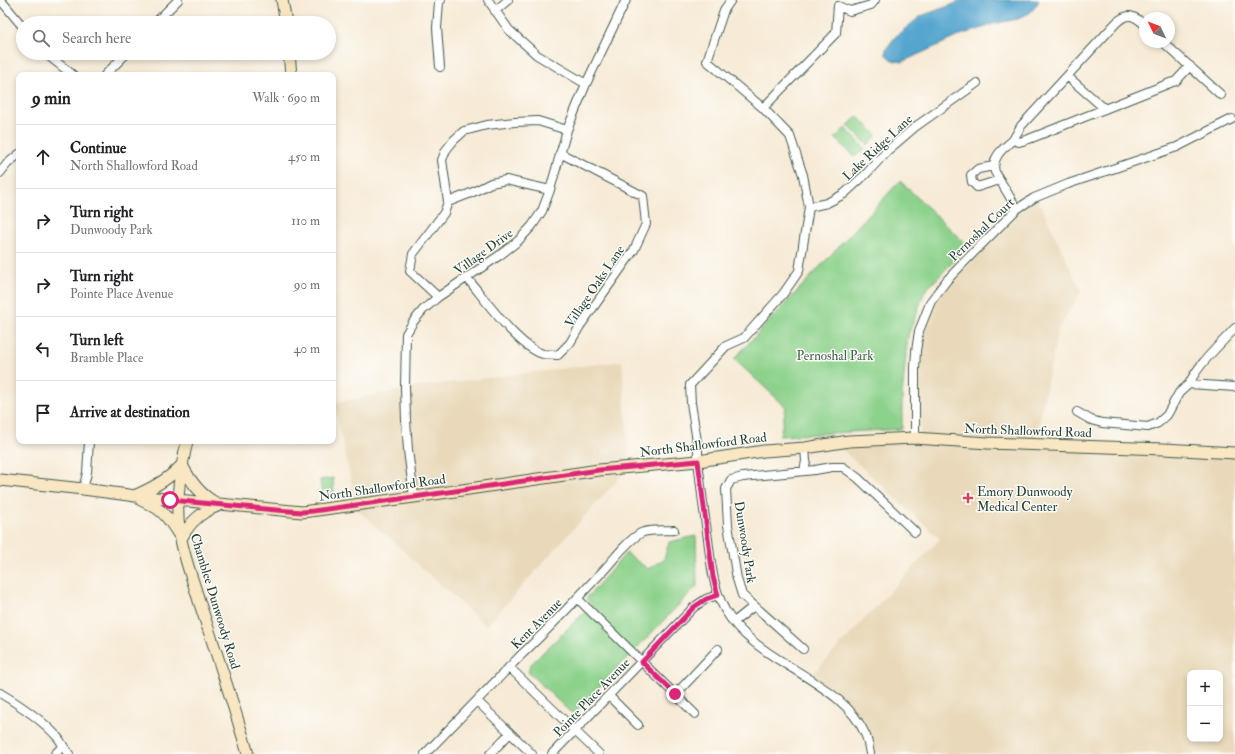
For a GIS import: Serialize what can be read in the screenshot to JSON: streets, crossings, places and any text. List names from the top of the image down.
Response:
{
  "streets": {
    "street": [
      "Lake Ridge Lane",
      "Pernoshal Court",
      "Village Drive",
      "Village Oaks Lane",
      "North Shallowford Road",
      "Dunwoody Park",
      "Chamblee Dunwoody Road",
      "Kent Avenue",
      "Pointe Place Avenue"
    ]
  },
  "crossings": [
    ["Pernoshal Court", "North Shallowford Road"],
    ["Village Drive", "Village Oaks Lane"],
    ["Village Drive", "North Shallowford Road"],
    ["North Shallowford Road", "Chamblee Dunwoody Road"]
  ],
  "parks": ["Pernoshal Park"],
  "places": {
    "health": ["Emory Dunwoody Medical Center"]
  },
  "north": "top left",
  "page": {
    "search": "Search here",
    "heading": ["9 min", "Walk · 690 m"],
    "list": [
      ["Continue", "North Shallowford Road", "450 m"],
      ["Turn right", "Dunwoody Park", "110 m"],
      ["Turn right", "Pointe Place Avenue", "90 m"],
      ["Turn left", "Bramble Place", "40 m"],
      "Arrive at destination"
    ],
    "map_buttons": ["+", "−"]
  }
}
